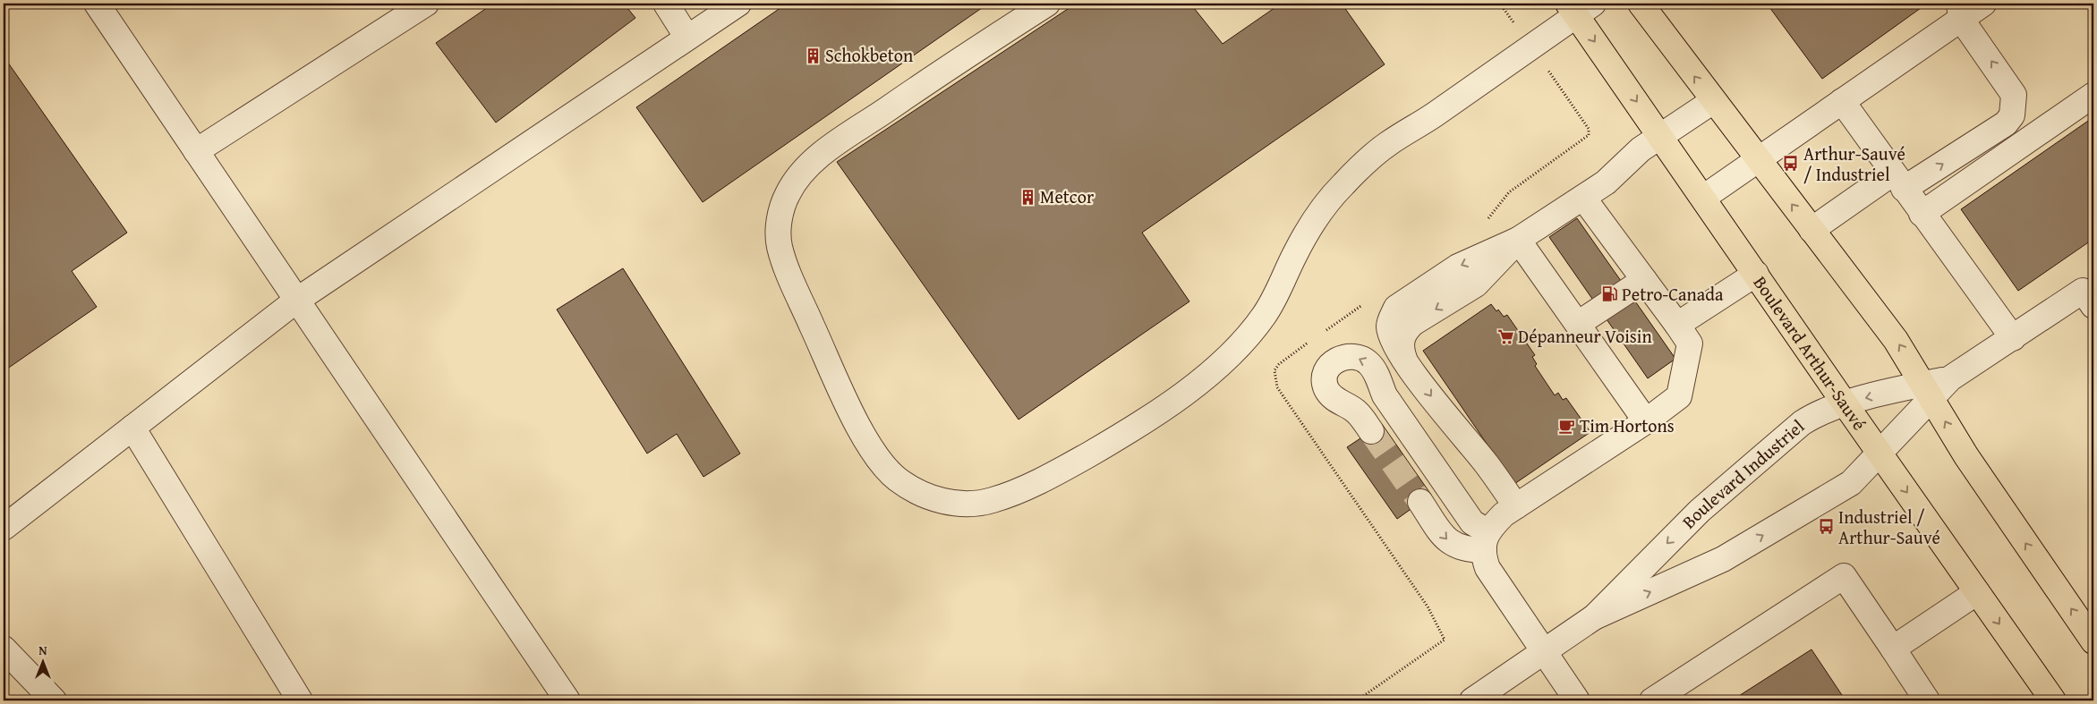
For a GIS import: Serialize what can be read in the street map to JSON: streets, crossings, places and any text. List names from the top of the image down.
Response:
{
  "streets": {
    "main road": ["Boulevard Arthur-Sauvé"],
    "street": ["Boulevard Industriel"]
  },
  "crossings": [
    ["Boulevard Arthur-Sauvé", "Boulevard Industriel"]
  ],
  "places": {
    "building": ["Schokbeton", "Metcor"],
    "bus stop": ["Arthur-Sauvé / Industriel", "Industriel / Arthur-Sauvé"],
    "fuel station": ["Petro-Canada"],
    "supermarket": ["Dépanneur Voisin"],
    "cafe": ["Tim Hortons"]
  },
  "north": "top"
}
